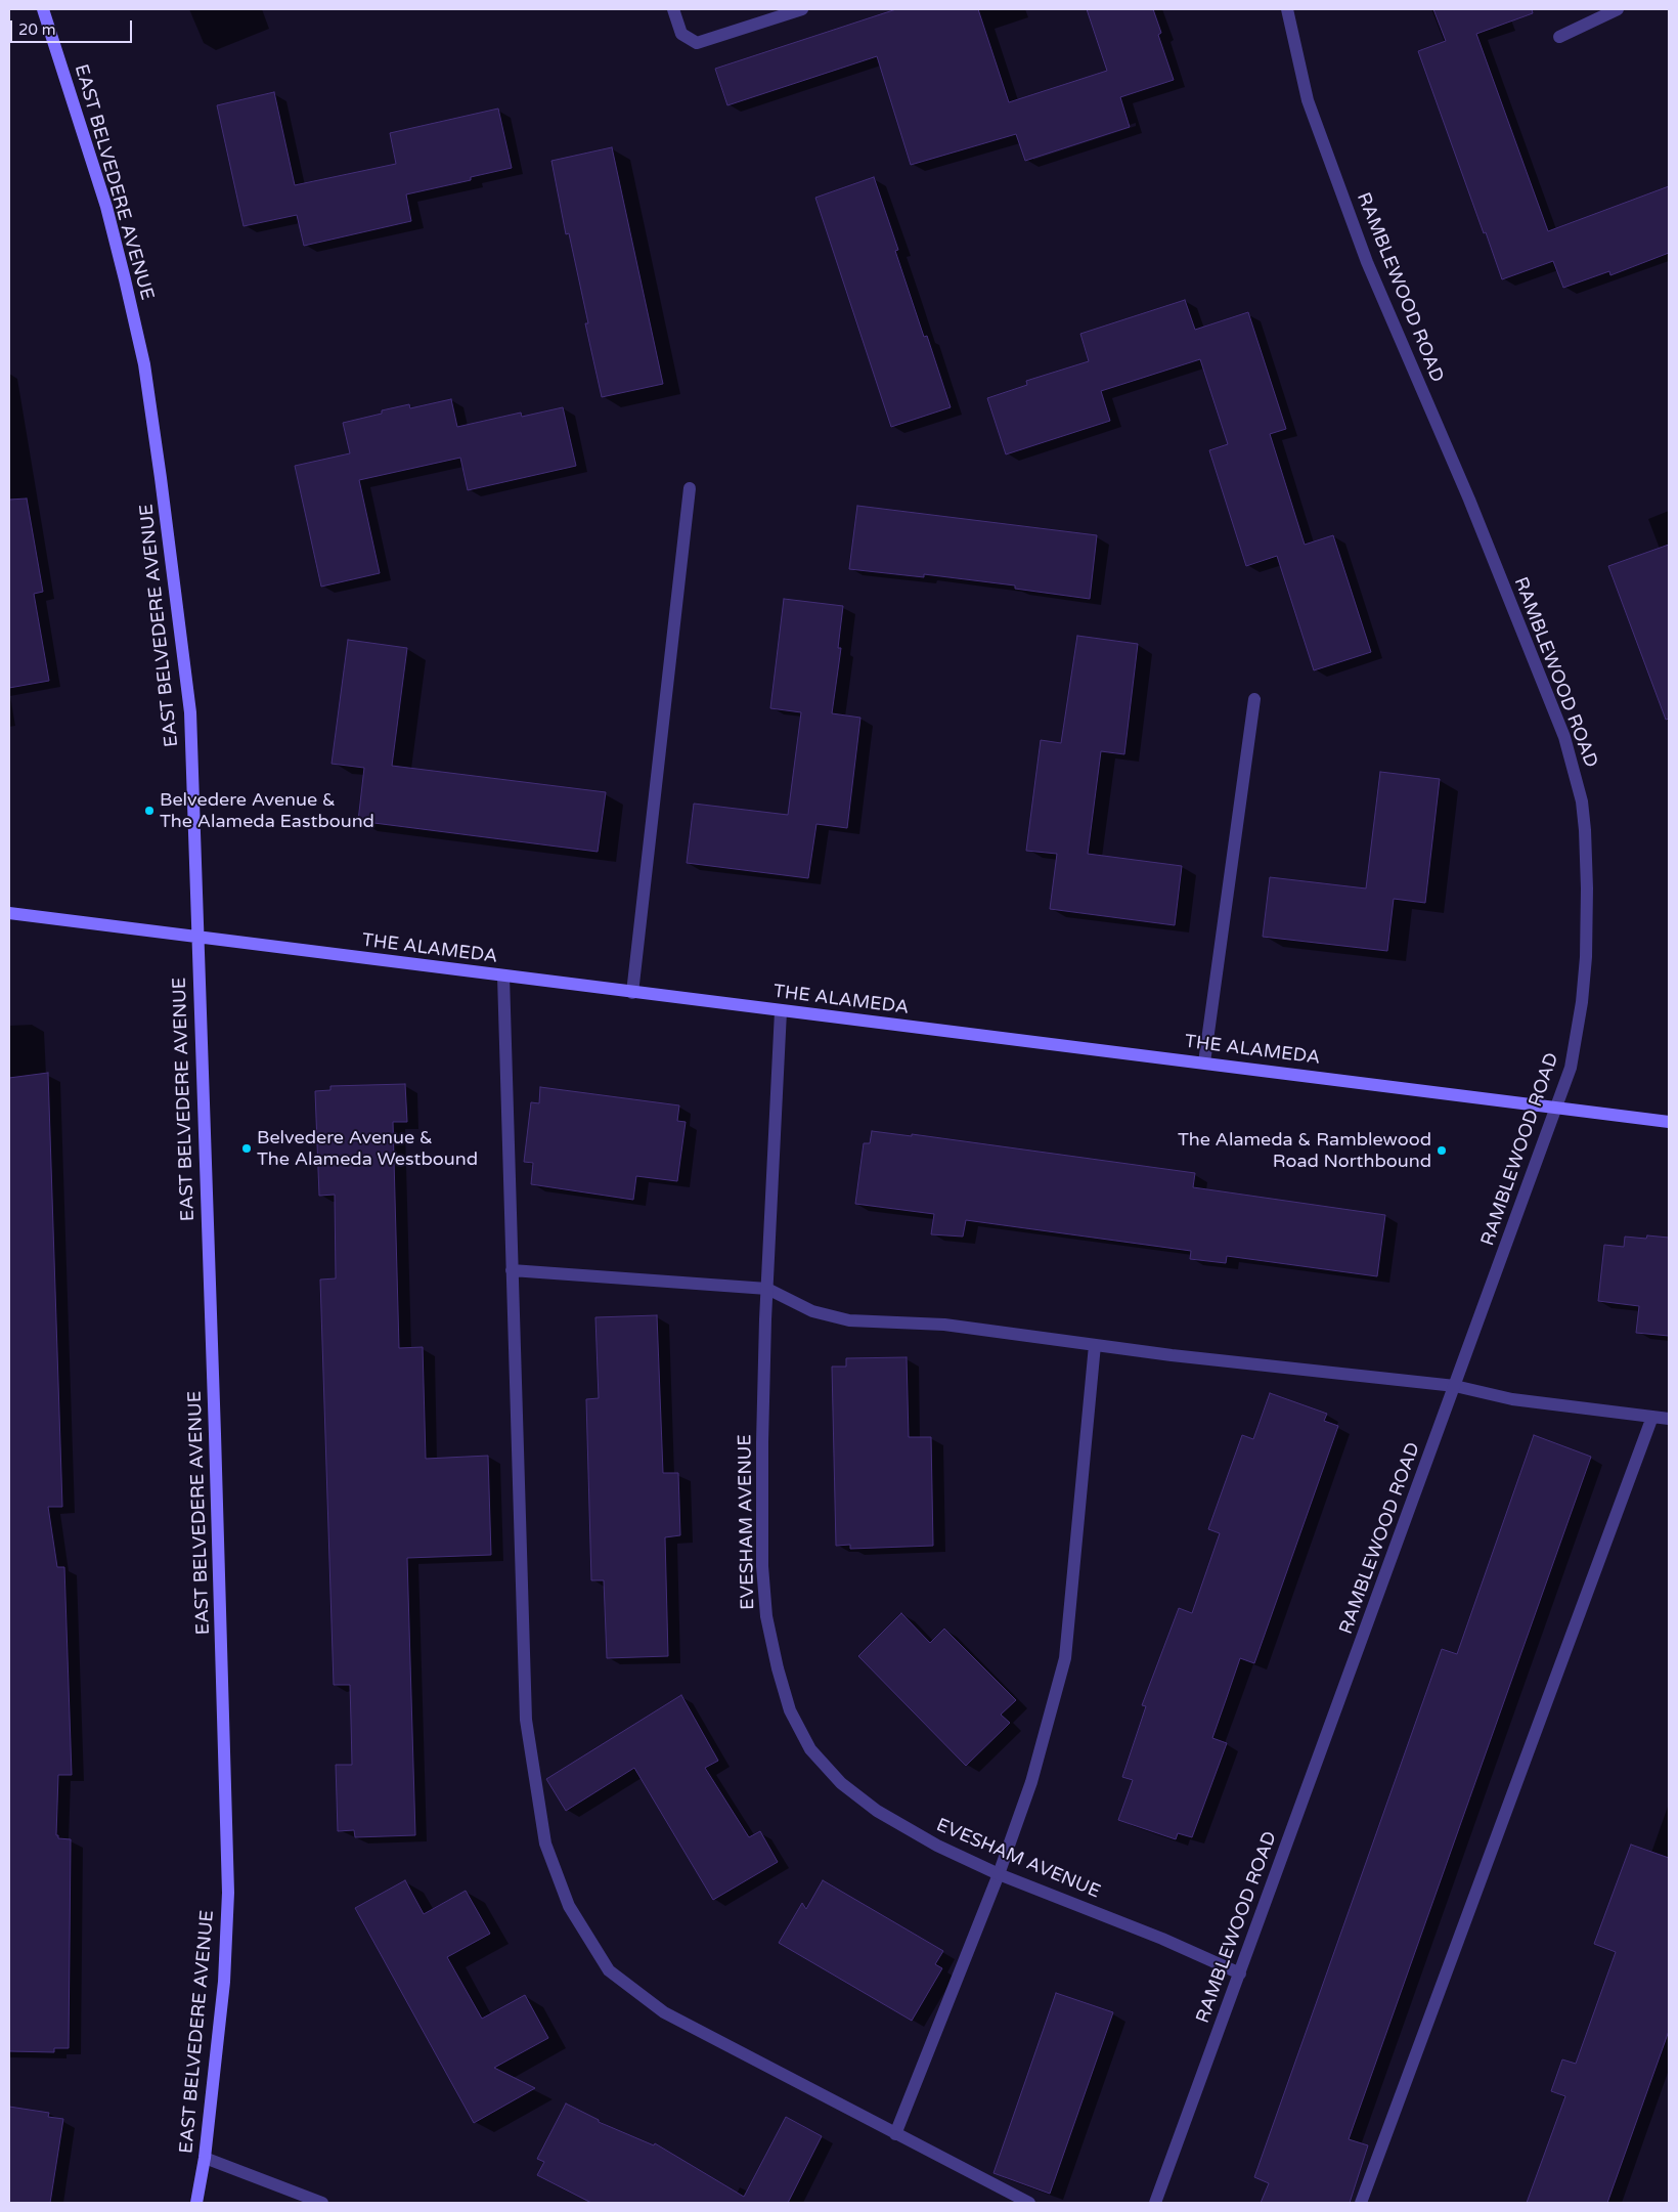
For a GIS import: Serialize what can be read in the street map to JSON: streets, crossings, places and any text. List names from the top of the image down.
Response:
{
  "streets": {
    "main road": ["EAST BELVEDERE AVENUE", "THE ALAMEDA"],
    "street": ["RAMBLEWOOD ROAD", "EVESHAM AVENUE"]
  },
  "crossings": [
    ["EAST BELVEDERE AVENUE", "THE ALAMEDA"],
    ["RAMBLEWOOD ROAD", "THE ALAMEDA"],
    ["RAMBLEWOOD ROAD", "EVESHAM AVENUE"],
    ["THE ALAMEDA", "EVESHAM AVENUE"]
  ],
  "places": ["Belvedere Avenue & The Alameda Eastbound", "Belvedere Avenue & The Alameda Westbound", "The Alameda & Ramblewood Road Northbound"],
  "scale_bar": "20 m"
}
